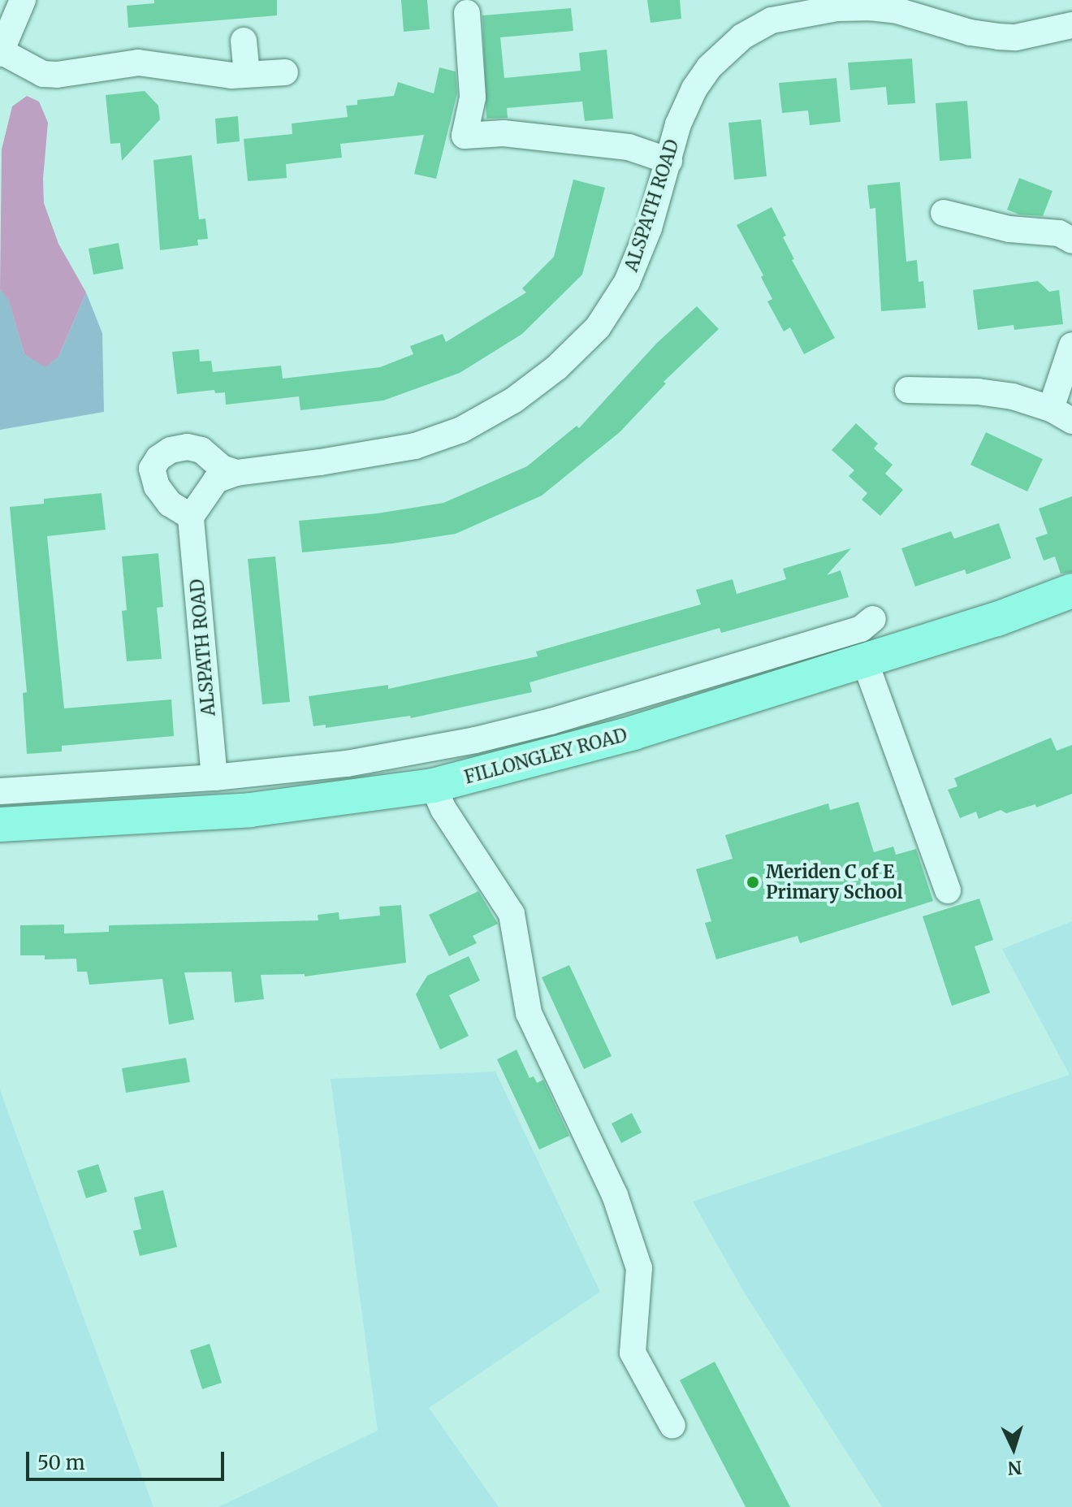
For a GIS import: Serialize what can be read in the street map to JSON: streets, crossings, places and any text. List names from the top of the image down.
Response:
{
  "streets": {
    "main road": ["FILLONGLEY ROAD"],
    "street": ["ALSPATH ROAD"]
  },
  "crossings": [
    ["ALSPATH ROAD", "FILLONGLEY ROAD"]
  ],
  "places": ["Meriden C of E Primary School"],
  "scale_bar": "50 m",
  "north": "bottom"
}
